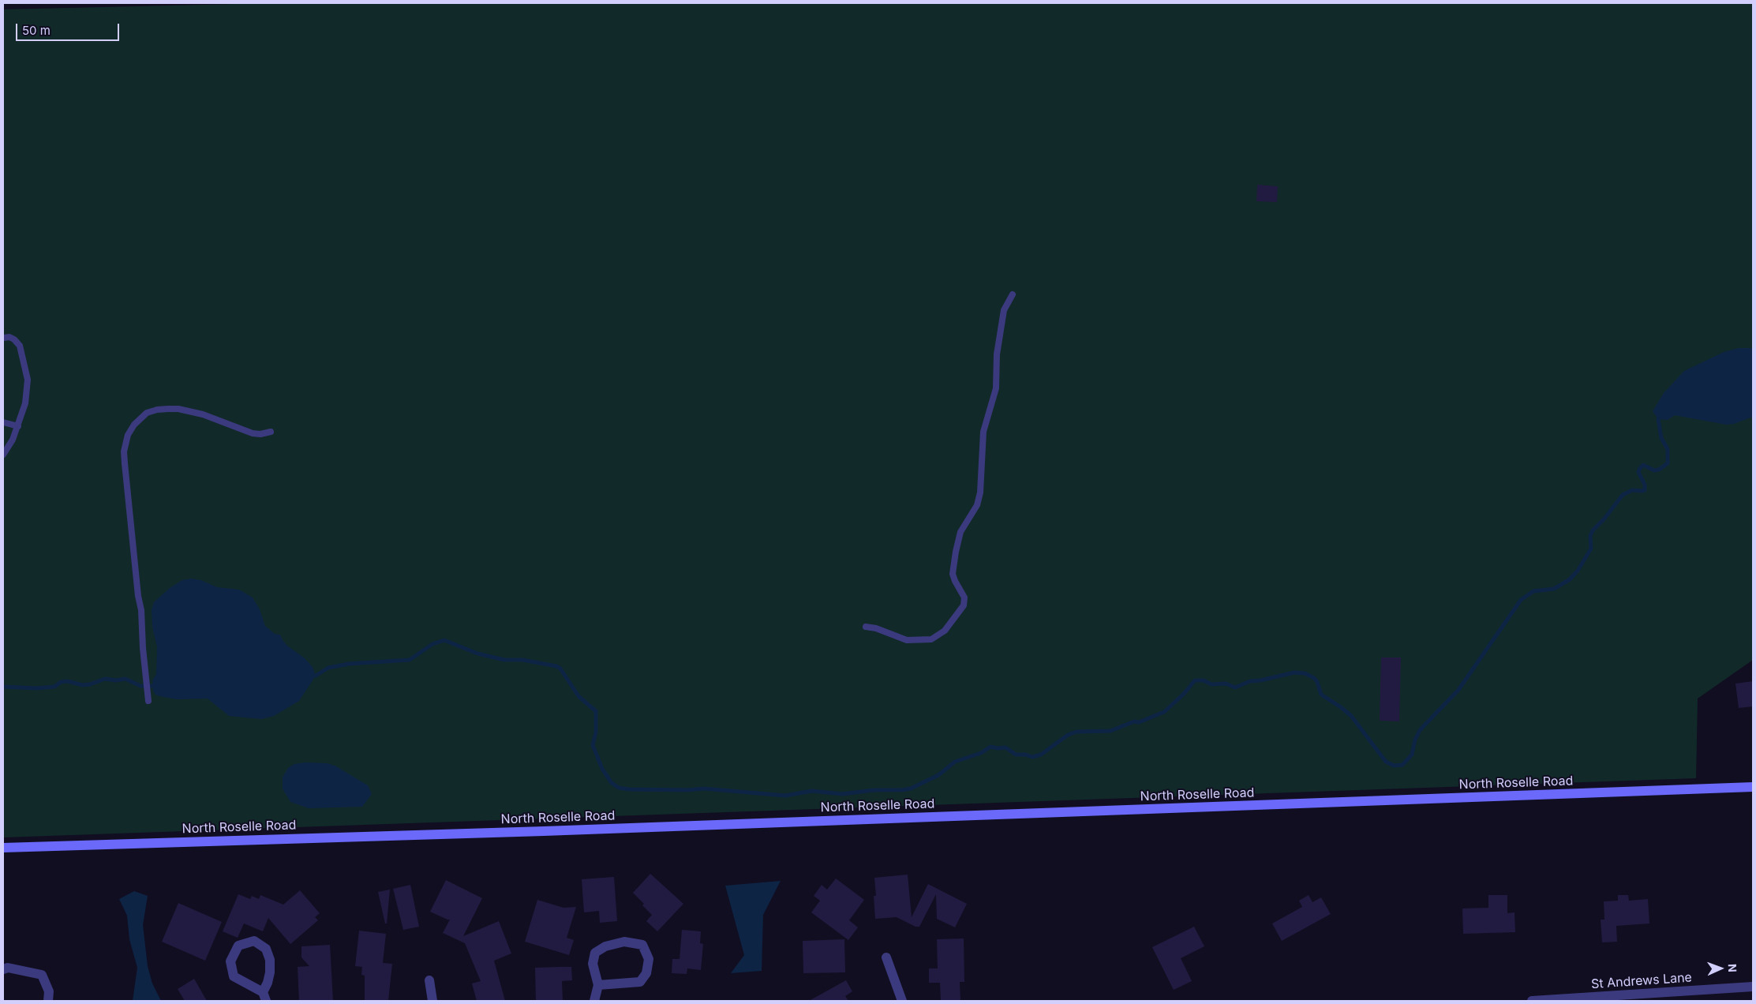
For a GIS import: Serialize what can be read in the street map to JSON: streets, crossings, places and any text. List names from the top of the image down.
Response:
{
  "streets": {
    "main road": ["North Roselle Road"],
    "street": ["St Andrews Lane"]
  },
  "scale_bar": "50 m",
  "north": "right"
}
